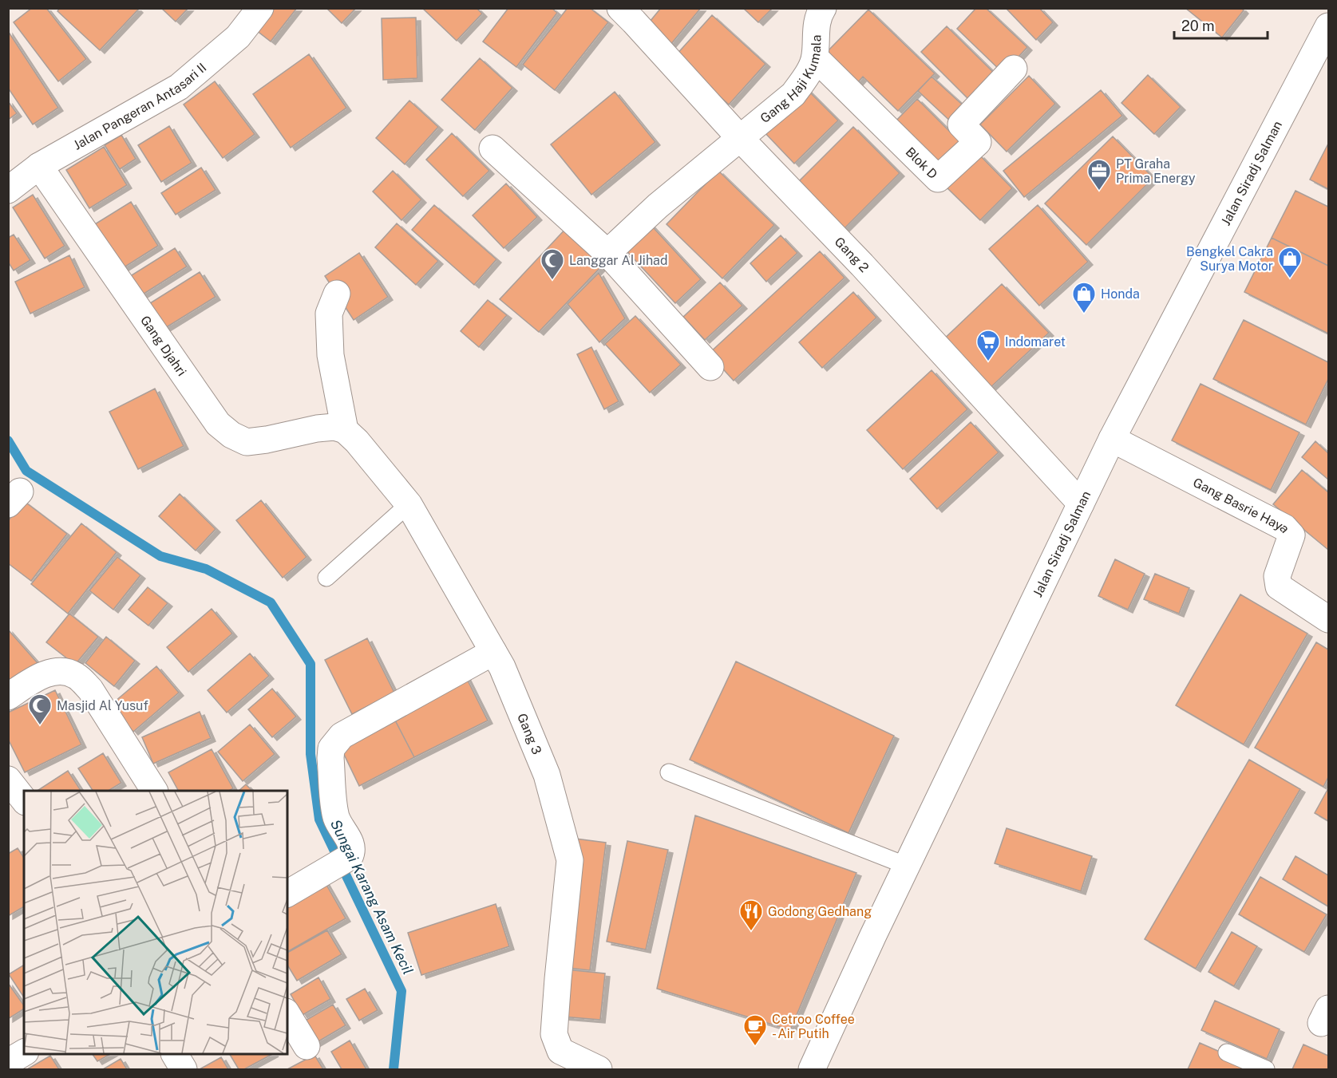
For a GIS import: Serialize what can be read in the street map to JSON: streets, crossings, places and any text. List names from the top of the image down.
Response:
{
  "streets": {
    "street": [
      "Gang Haji Kumala",
      "Jalan Pangeran Antasari II",
      "Blok D",
      "Jalan Siradj Salman",
      "Gang 2",
      "Gang Djahri",
      "Gang Basrie Haya",
      "Gang 3"
    ]
  },
  "crossings": [
    ["Gang Haji Kumala", "Blok D"],
    ["Gang Haji Kumala", "Gang 2"],
    ["Jalan Pangeran Antasari II", "Gang Djahri"],
    ["Jalan Siradj Salman", "Gang 2"],
    ["Jalan Siradj Salman", "Gang Basrie Haya"],
    ["Gang Djahri", "Gang 3"]
  ],
  "water": ["Sungai Karang Asam Kecil"],
  "places": {
    "office": ["PT Graha Prima Energy"],
    "shop": ["Bengkel Cakra Surya Motor", "Honda"],
    "mosque": ["Langgar Al Jihad", "Masjid Al Yusuf"],
    "supermarket": ["Indomaret"],
    "restaurant": ["Godong Gedhang"],
    "cafe": ["Cetroo Coffee - Air Putih"]
  },
  "scale_bar": "20 m"
}
